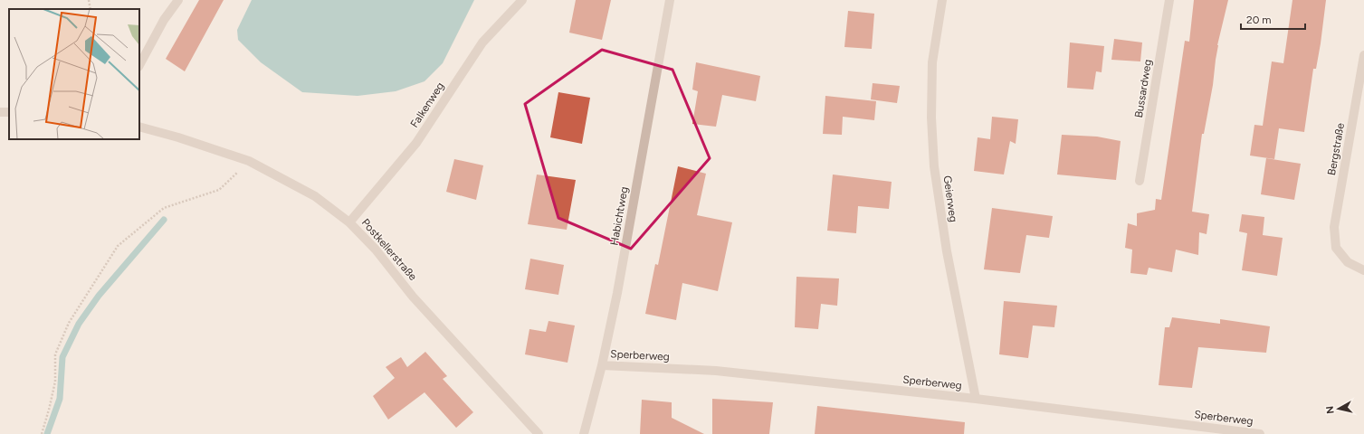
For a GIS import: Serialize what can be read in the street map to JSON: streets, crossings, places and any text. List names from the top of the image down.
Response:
{
  "streets": {
    "street": [
      "Bussardweg",
      "Falkenweg",
      "Bergstraße",
      "Geierweg",
      "Habichtweg",
      "Postkellerstraße",
      "Sperberweg"
    ]
  },
  "crossings": [
    ["Falkenweg", "Postkellerstraße"],
    ["Geierweg", "Sperberweg"],
    ["Habichtweg", "Sperberweg"]
  ],
  "scale_bar": "20 m",
  "north": "left"
}
